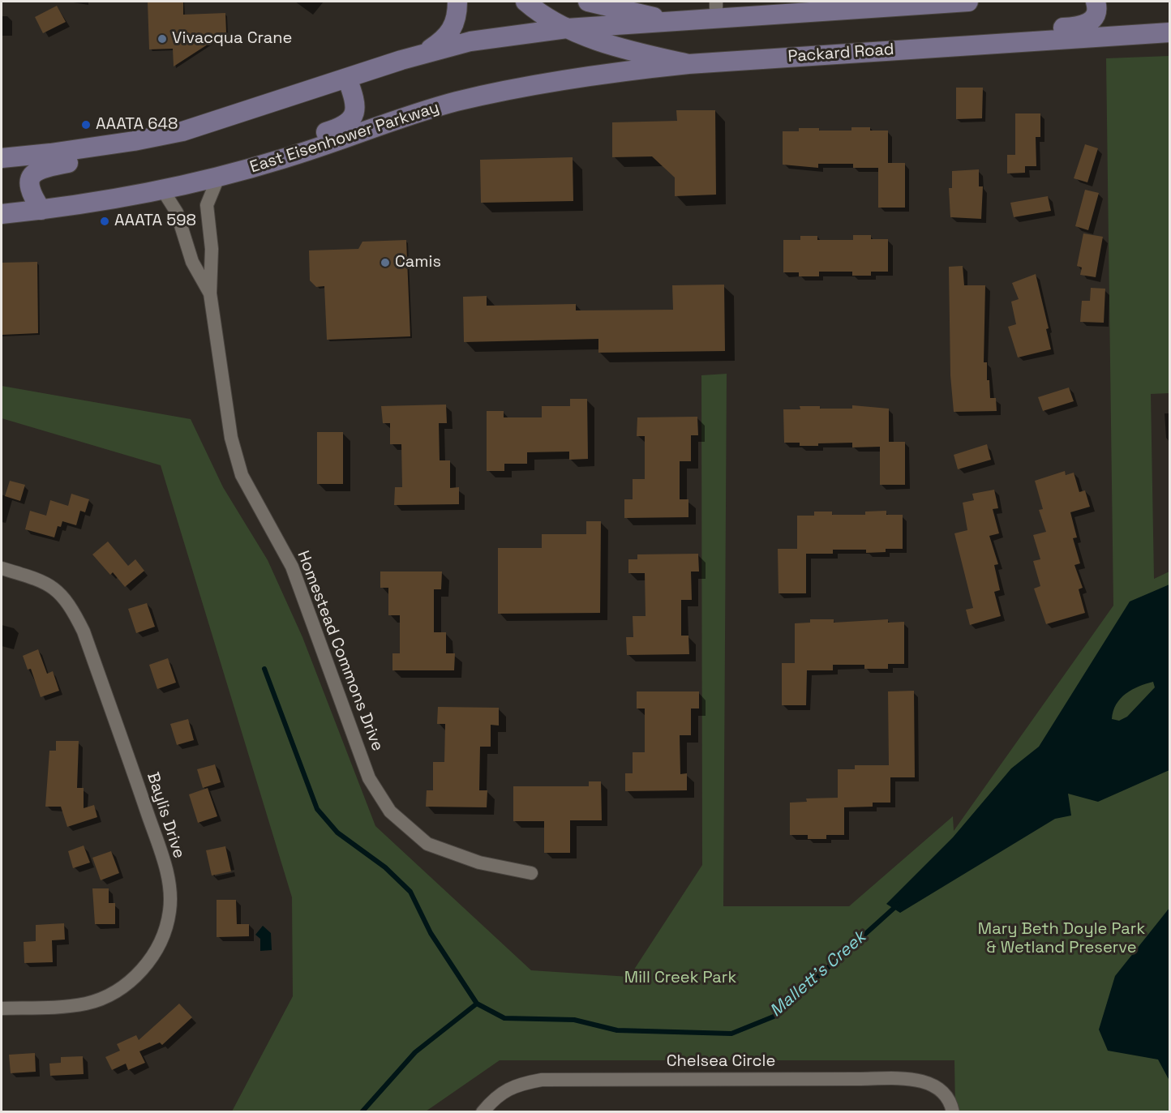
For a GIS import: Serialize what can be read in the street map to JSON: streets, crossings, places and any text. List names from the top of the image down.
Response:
{
  "streets": {
    "main road": ["Packard Road", "East Eisenhower Parkway"],
    "street": ["Homestead Commons Drive", "Baylis Drive", "Chelsea Circle"]
  },
  "crossings": [
    ["Packard Road", "East Eisenhower Parkway"],
    ["East Eisenhower Parkway", "Homestead Commons Drive"]
  ],
  "water": ["Mallett's Creek"],
  "parks": ["Mary Beth Doyle Park & Wetland Preserve", "Mill Creek Park"],
  "places": [
    "Vivacqua Crane",
    "AAATA 648",
    "AAATA 598",
    "Camis"
  ]
}
